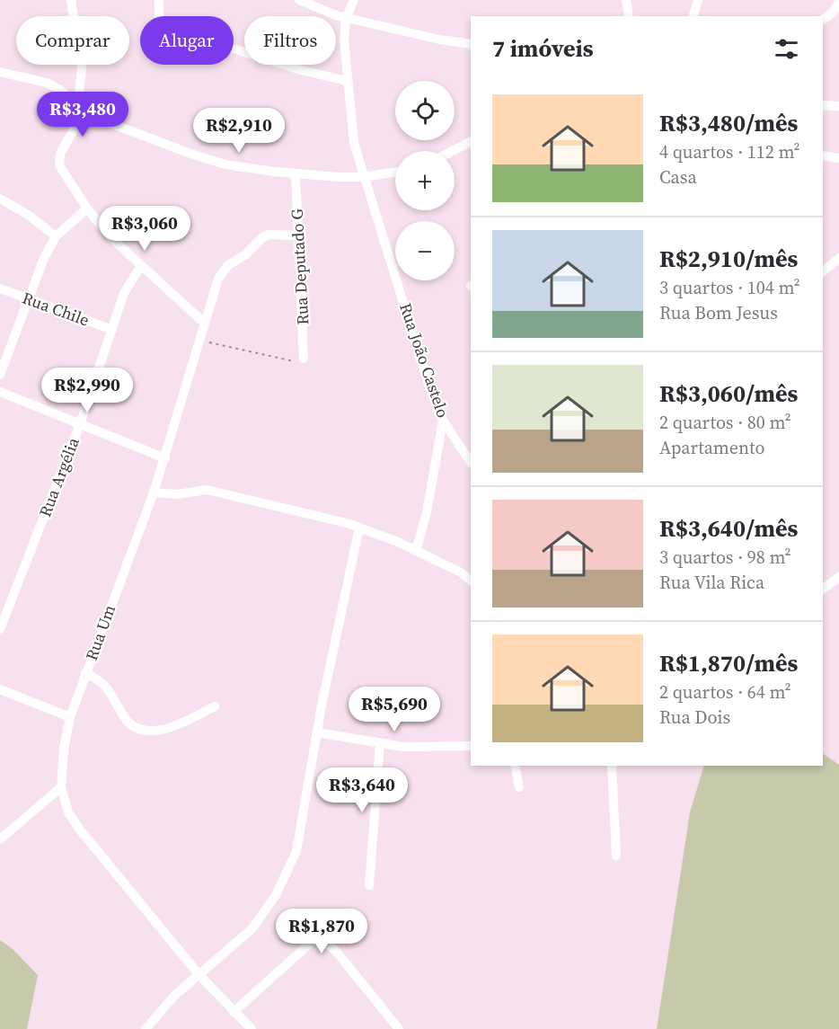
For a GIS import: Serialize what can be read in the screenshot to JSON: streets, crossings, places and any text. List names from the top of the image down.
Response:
{
  "streets": {
    "street": [
      "Rua Deputado G",
      "Rua Chile",
      "Rua João Castelo",
      "Rua Argélia",
      "Rua Um"
    ]
  },
  "crossings": [
    ["Rua Deputado G", "Rua Um"],
    ["Rua Chile", "Rua Argélia"]
  ],
  "page": {
    "chip": ["Comprar", "Alugar", "Filtros"],
    "heading": "7 imóveis",
    "map_buttons": ["+", "−"],
    "list": [
      {
        "name": "R$3,480/mês",
        "note": "4 quartos · 112 m² · Casa"
      },
      {
        "name": "R$2,910/mês",
        "note": "3 quartos · 104 m² · Rua Bom Jesus"
      },
      {
        "name": "R$3,060/mês",
        "note": "2 quartos · 80 m² · Apartamento"
      },
      {
        "name": "R$3,640/mês",
        "note": "3 quartos · 98 m² · Rua Vila Rica"
      },
      {
        "name": "R$1,870/mês",
        "note": "2 quartos · 64 m² · Rua Dois"
      }
    ],
    "price": [
      "R$3,480",
      "R$2,910",
      "R$3,060",
      "R$2,990",
      "R$5,690",
      "R$3,640",
      "R$1,870"
    ]
  }
}
